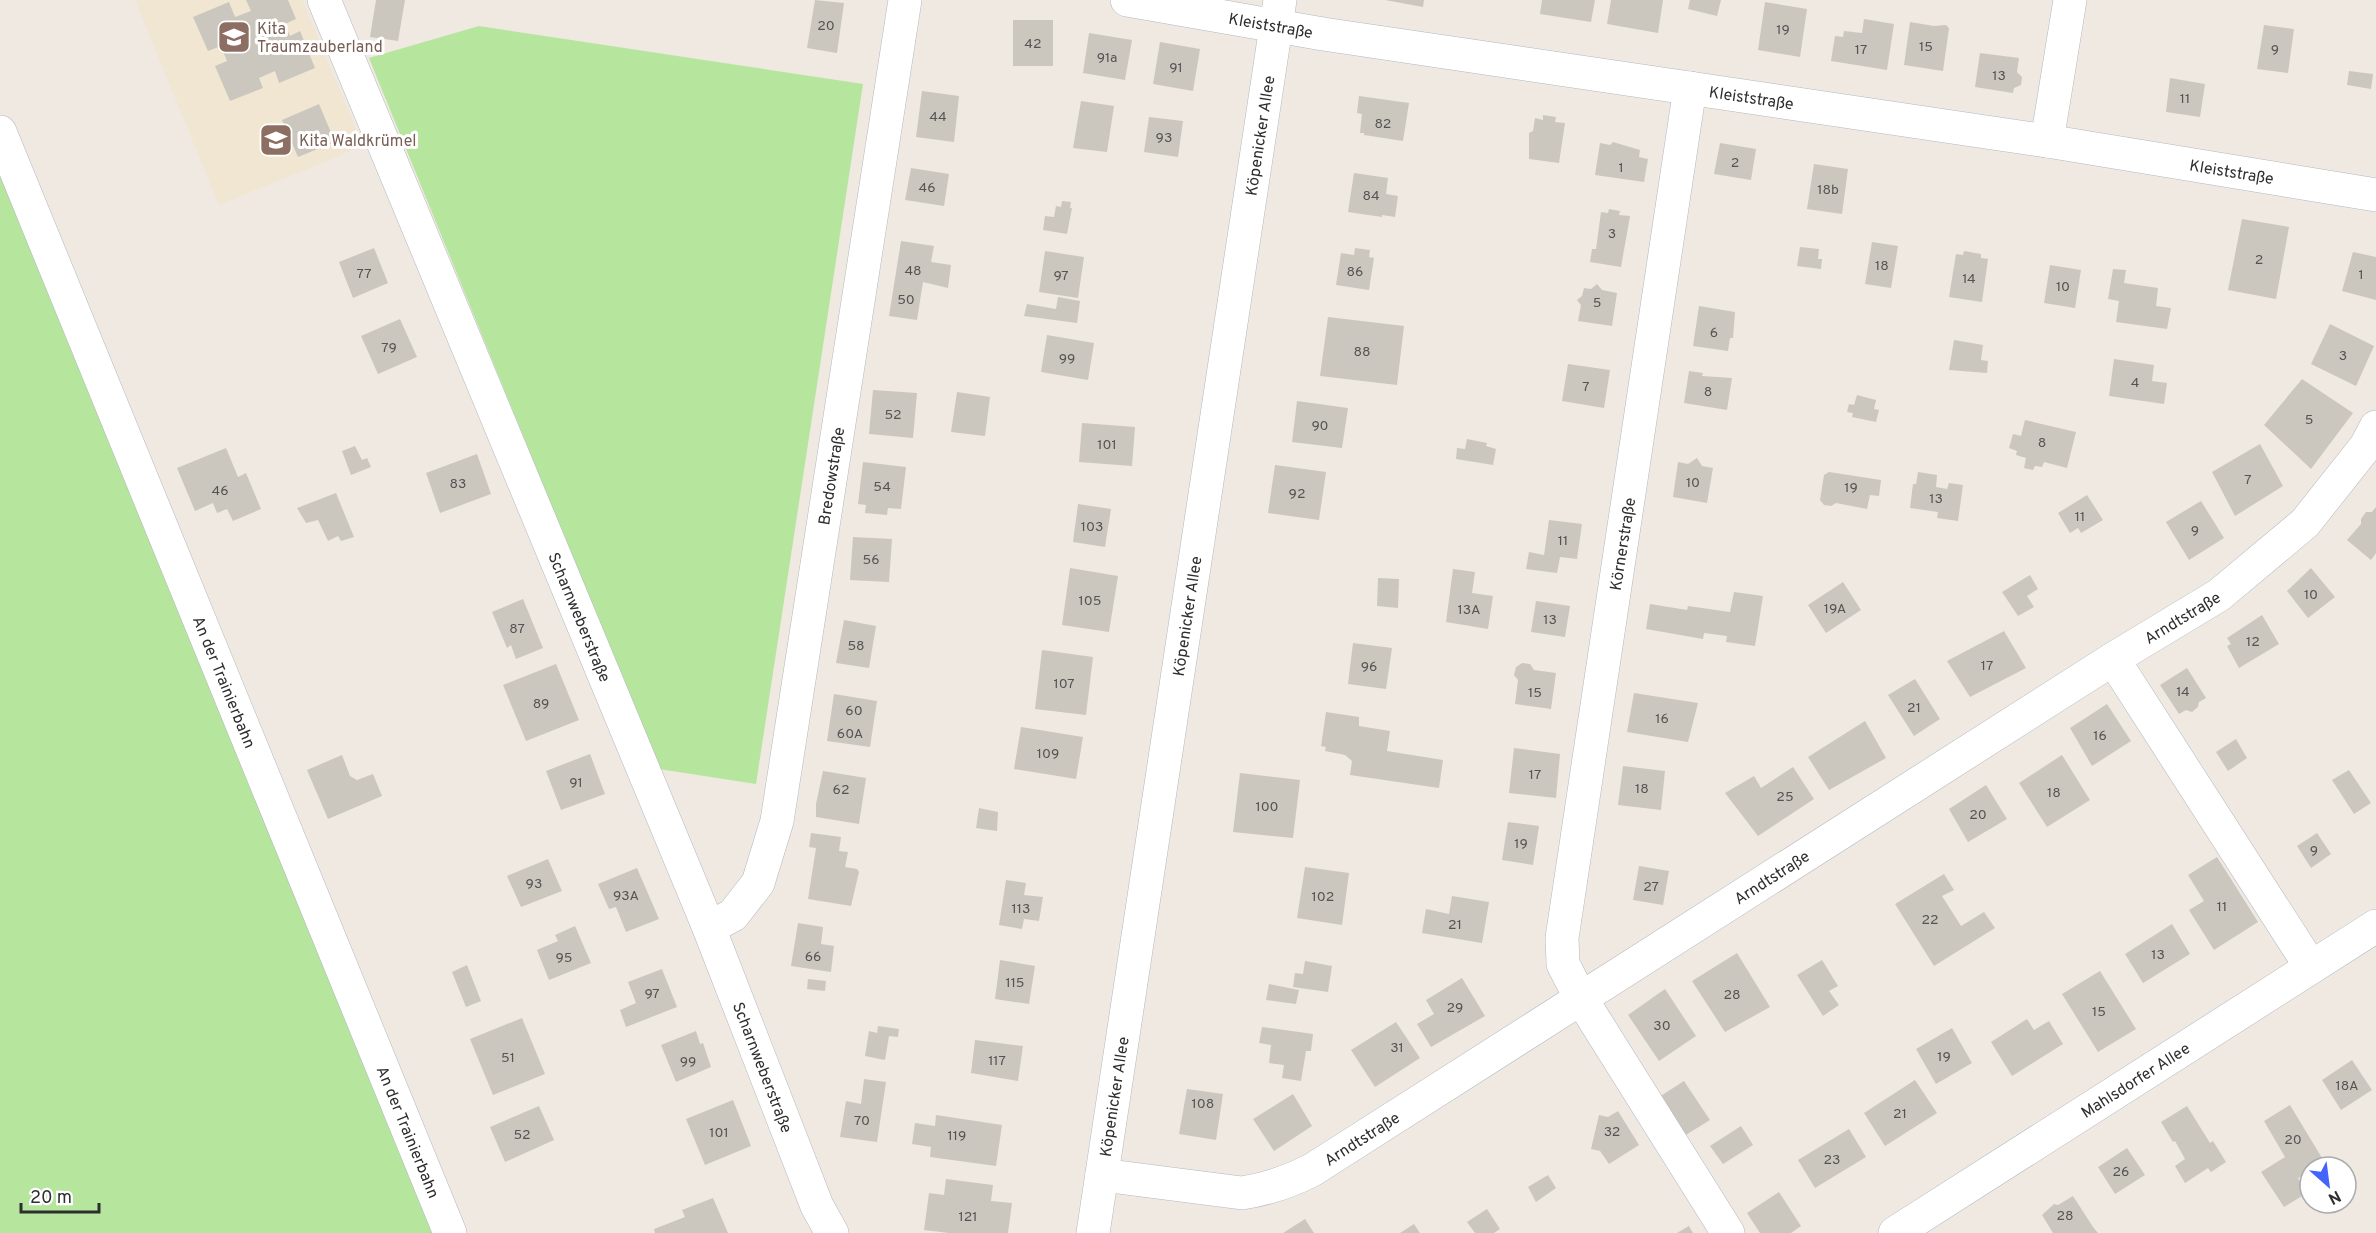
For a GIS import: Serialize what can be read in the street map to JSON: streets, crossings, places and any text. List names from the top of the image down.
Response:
{
  "streets": {
    "street": [
      "Kleiststraße",
      "Köpenicker Allee",
      "Bredowstraße",
      "Körnerstraße",
      "Scharnweberstraße",
      "Arndtstraße",
      "An der Trainierbahn",
      "Mahlsdorfer Allee"
    ]
  },
  "crossings": [
    ["Kleiststraße", "Köpenicker Allee"],
    ["Kleiststraße", "Körnerstraße"],
    ["Köpenicker Allee", "Arndtstraße"],
    ["Bredowstraße", "Scharnweberstraße"],
    ["Körnerstraße", "Arndtstraße"]
  ],
  "places": {
    "school or university": ["Kita Traumzauberland", "Kita Waldkrümel"]
  },
  "house_numbers": [
    "20",
    "19",
    "42",
    "15",
    "17",
    "9",
    "91a",
    "91",
    "13",
    "11",
    "44",
    "82",
    "93",
    "2",
    "1",
    "46",
    "18b",
    "84",
    "3",
    "2",
    "18",
    "48",
    "86",
    "77",
    "1",
    "97",
    "14",
    "10",
    "50",
    "5",
    "6",
    "79",
    "88",
    "3",
    "99",
    "4",
    "7",
    "8",
    "52",
    "5",
    "90",
    "8",
    "101",
    "7",
    "10",
    "83",
    "54",
    "19",
    "46",
    "92",
    "13",
    "11",
    "103",
    "9",
    "11",
    "56",
    "10",
    "105",
    "19A",
    "13A",
    "13",
    "87",
    "12",
    "58",
    "17",
    "96",
    "107",
    "14",
    "15",
    "89",
    "21",
    "60",
    "16",
    "60A",
    "16",
    "109",
    "17",
    "91",
    "18",
    "62",
    "18",
    "25",
    "100",
    "20",
    "19",
    "9",
    "93",
    "27",
    "93A",
    "102",
    "11",
    "113",
    "22",
    "21",
    "13",
    "66",
    "95",
    "115",
    "97",
    "28",
    "29",
    "15",
    "30",
    "31",
    "19",
    "51",
    "117",
    "99",
    "18A",
    "108",
    "21",
    "70",
    "32",
    "101",
    "52",
    "119",
    "20",
    "23",
    "26",
    "28",
    "121"
  ],
  "scale_bar": "20 m",
  "north": "bottom right"
}
